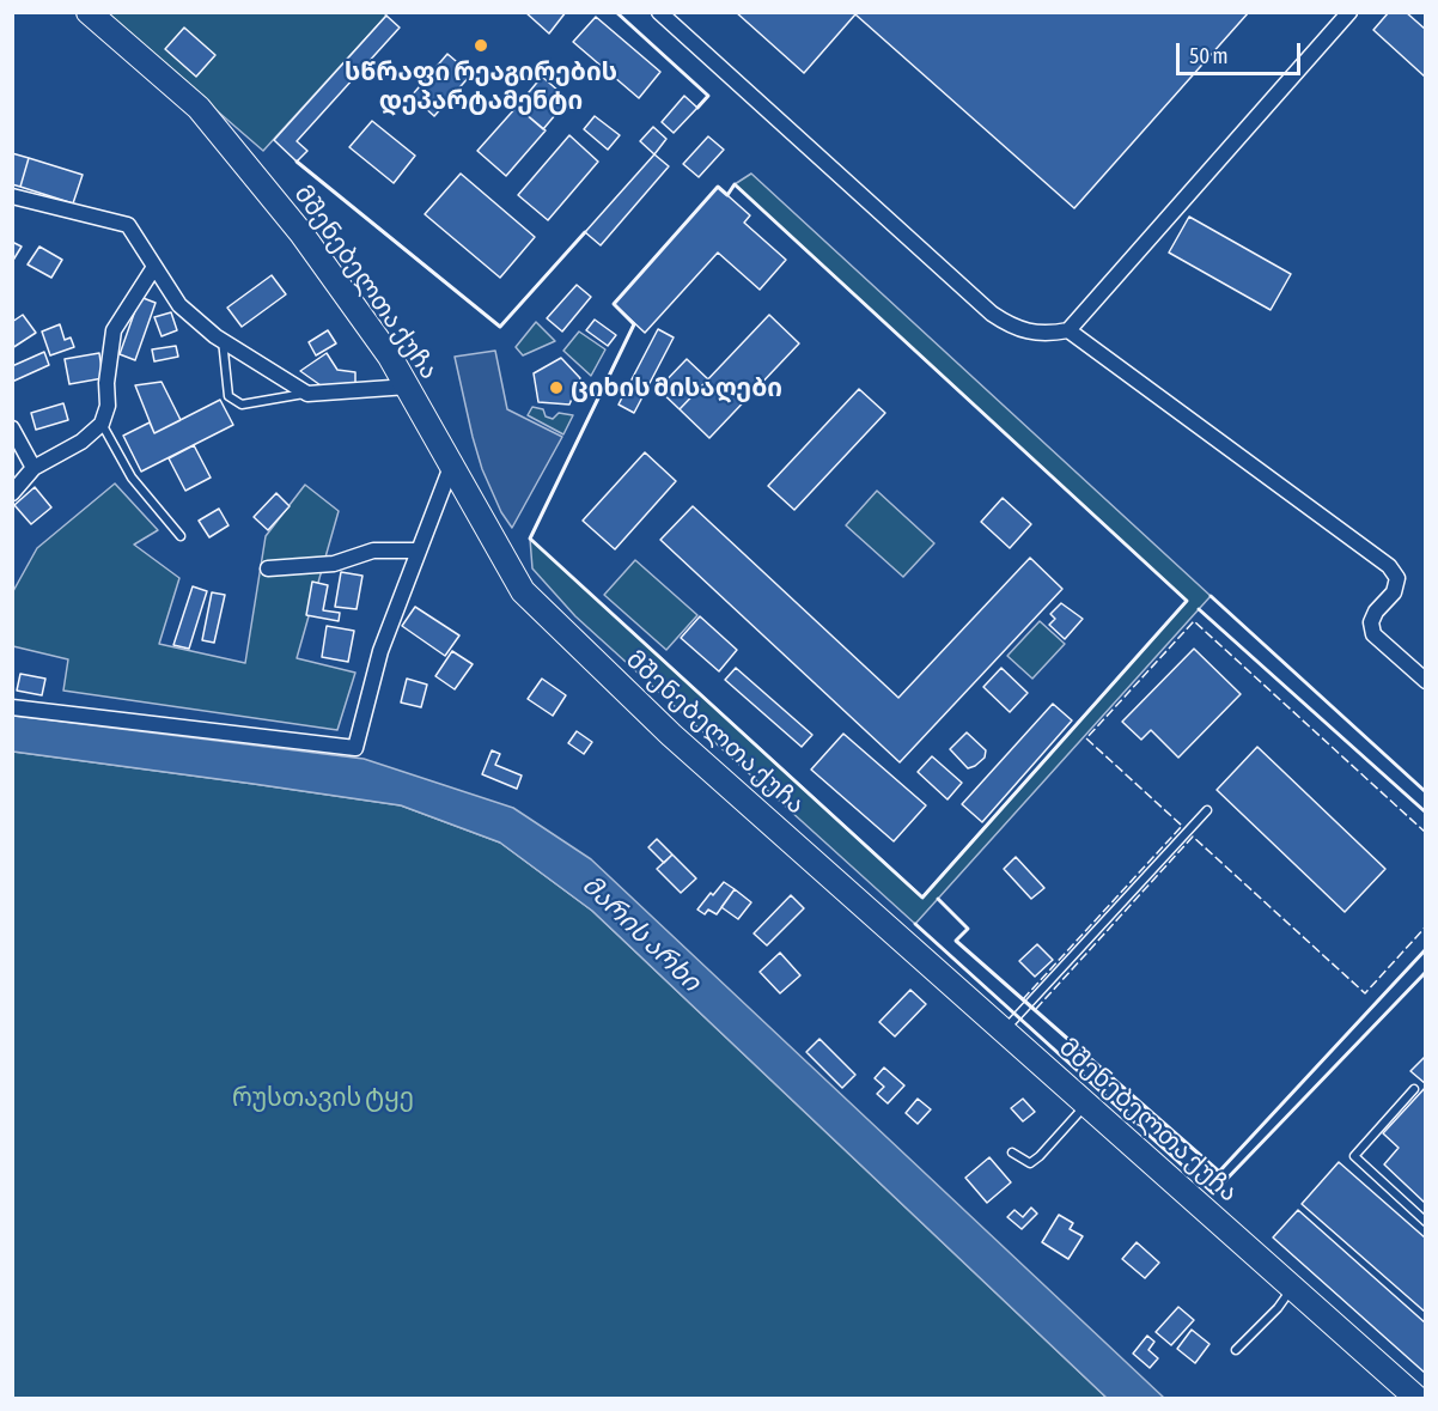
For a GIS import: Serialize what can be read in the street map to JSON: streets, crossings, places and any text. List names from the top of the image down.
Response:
{
  "streets": {
    "main road": ["მშენებელთა ქუჩა"]
  },
  "water": ["მარის არხი"],
  "parks": ["რუსთავის ტყე"],
  "places": ["სწრაფი რეაგირების დეპარტამენტი", "ციხის მისაღები"],
  "scale_bar": "50 m"
}
